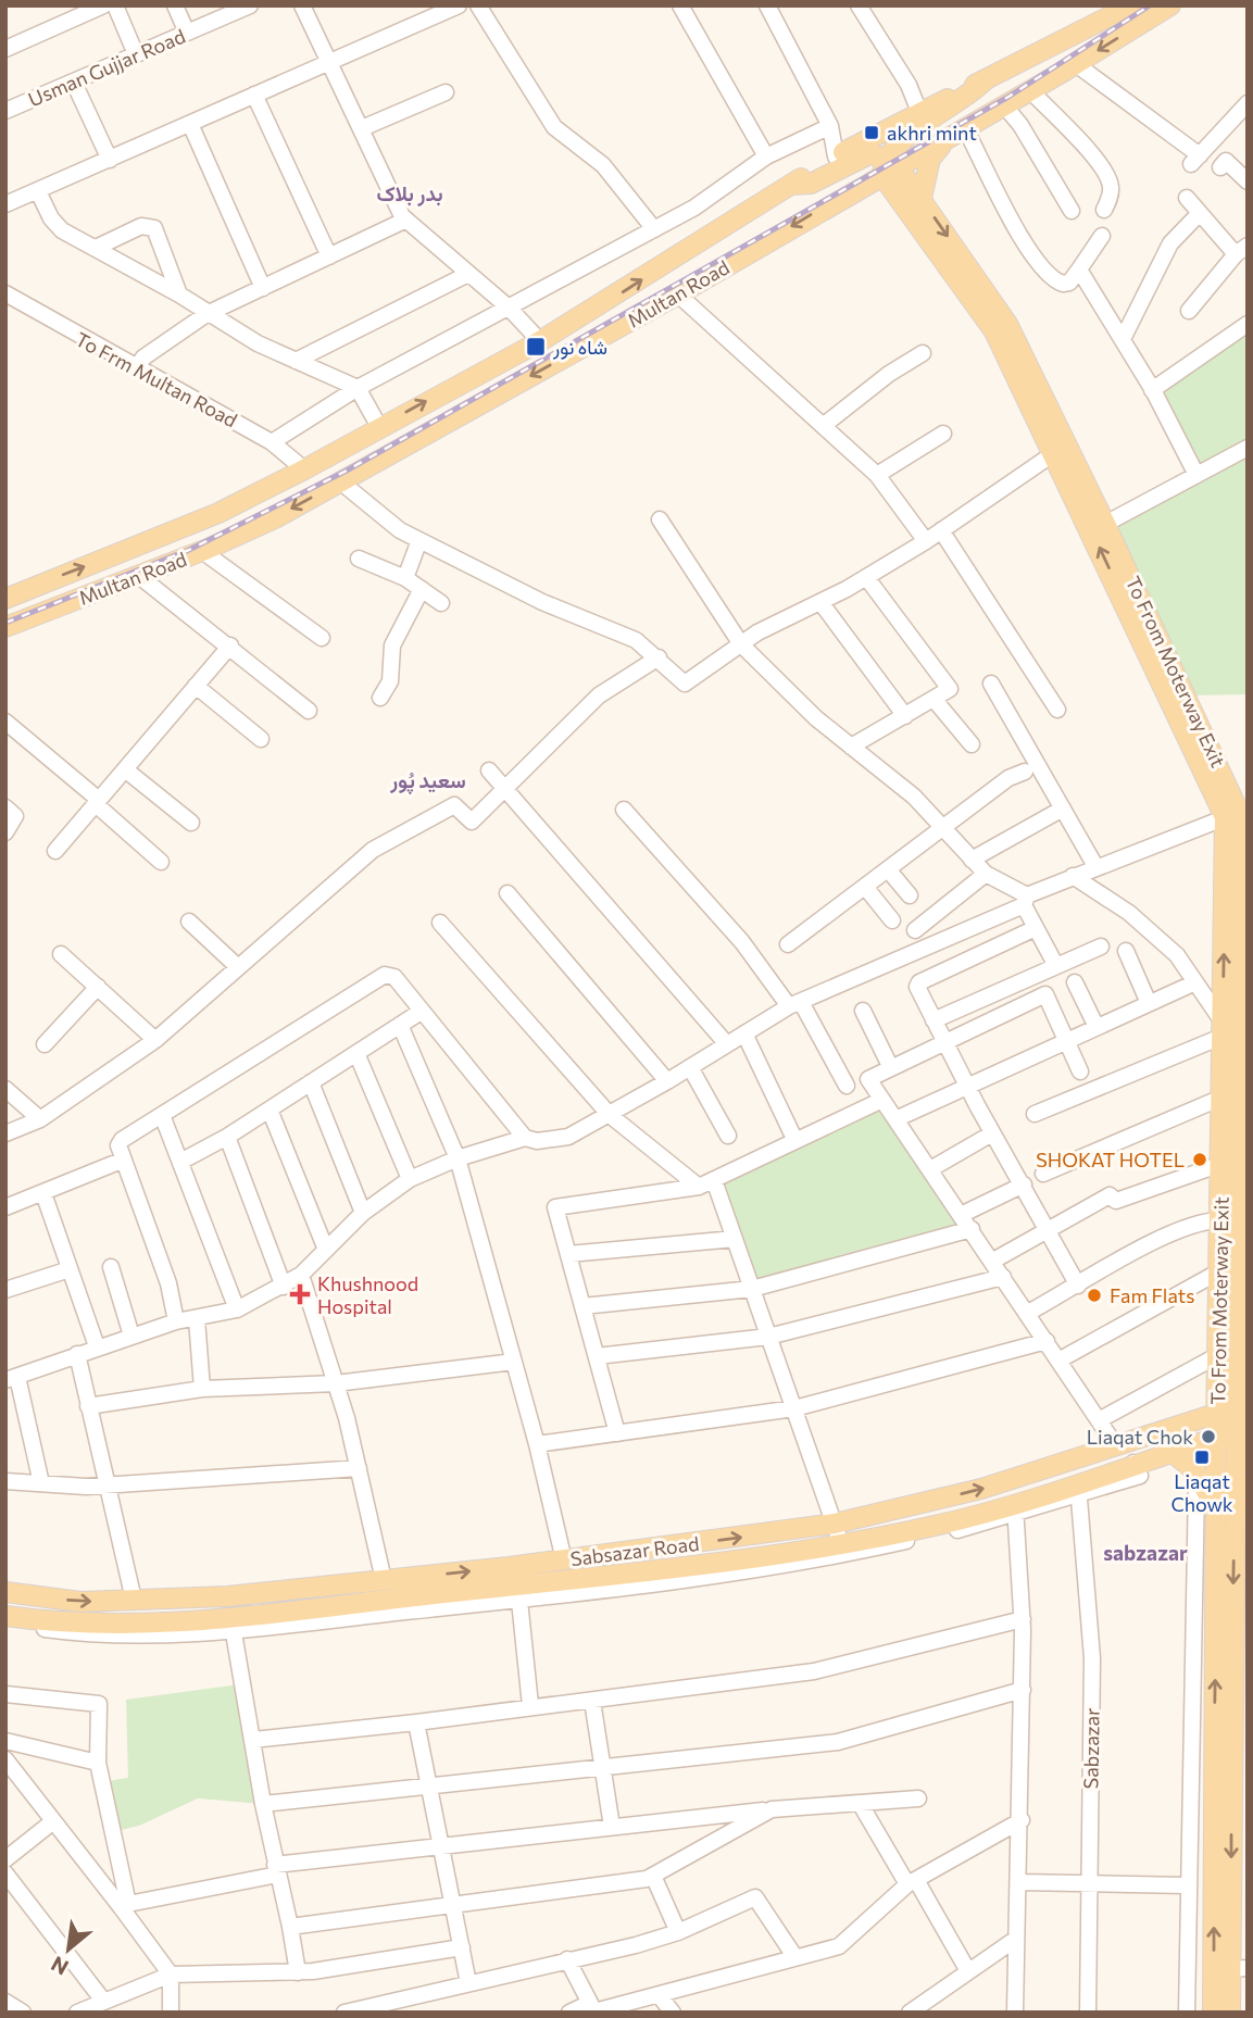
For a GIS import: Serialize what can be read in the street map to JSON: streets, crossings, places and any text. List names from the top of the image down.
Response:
{
  "streets": {
    "main road": ["Multan Road", "To From Moterway Exit", "Sabsazar Road"],
    "street": ["Usman Gujjar Road", "To Frm Multan Road", "Sabzazar"]
  },
  "crossings": [
    ["Multan Road", "To Frm Multan Road"],
    ["Multan Road", "To From Moterway Exit"],
    ["To From Moterway Exit", "Sabsazar Road"],
    ["Sabsazar Road", "Sabzazar"]
  ],
  "districts": ["بدر بلاک", "سعید پُور", "sabzazar"],
  "places": {
    "transit": ["akhri mint", "شاہ نور", "Liaqat Chowk"],
    "other": ["SHOKAT HOTEL", "Fam Flats", "Liaqat Chok"],
    "health": ["Khushnood Hospital"]
  },
  "north": "bottom left"
}
